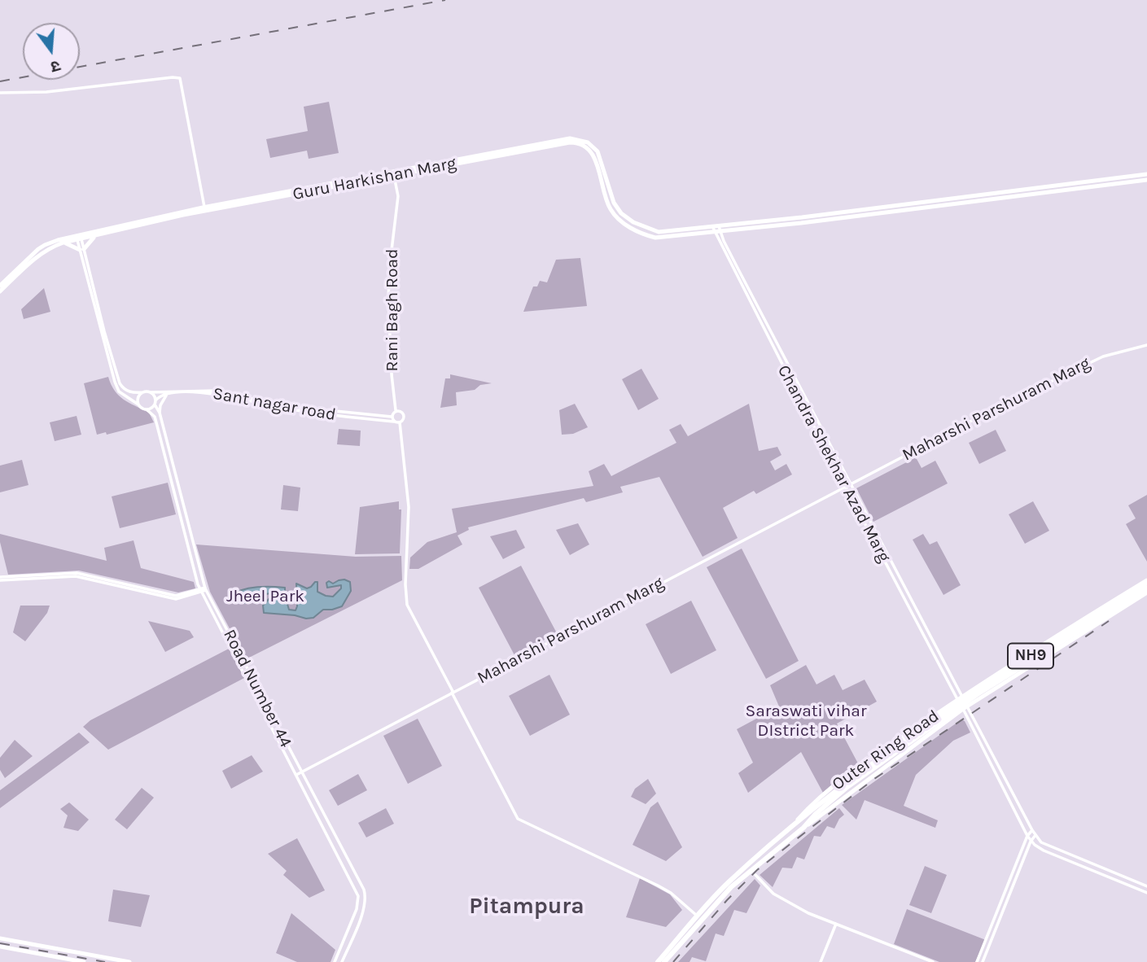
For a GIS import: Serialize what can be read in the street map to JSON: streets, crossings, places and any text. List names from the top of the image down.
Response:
{
  "streets": {
    "highway": ["NH9", "Outer Ring Road"],
    "main road": ["Guru Harkishan Marg"],
    "street": [
      "Rani Bagh Road",
      "Sant nagar road",
      "Maharshi Parshuram Marg",
      "Chandra Shekhar Azad Marg",
      "Road Number 44"
    ]
  },
  "crossings": [
    ["Guru Harkishan Marg", "Rani Bagh Road"],
    ["Guru Harkishan Marg", "Chandra Shekhar Azad Marg"],
    ["Rani Bagh Road", "Sant nagar road"],
    ["Sant nagar road", "Road Number 44"],
    ["Maharshi Parshuram Marg", "Chandra Shekhar Azad Marg"],
    ["Maharshi Parshuram Marg", "Road Number 44"],
    ["Chandra Shekhar Azad Marg", "Outer Ring Road"],
    ["NH9", "Outer Ring Road"]
  ],
  "districts": ["Pitampura"],
  "parks": ["Jheel Park", "Saraswati vihar DIstrict Park"],
  "north": "bottom"
}
